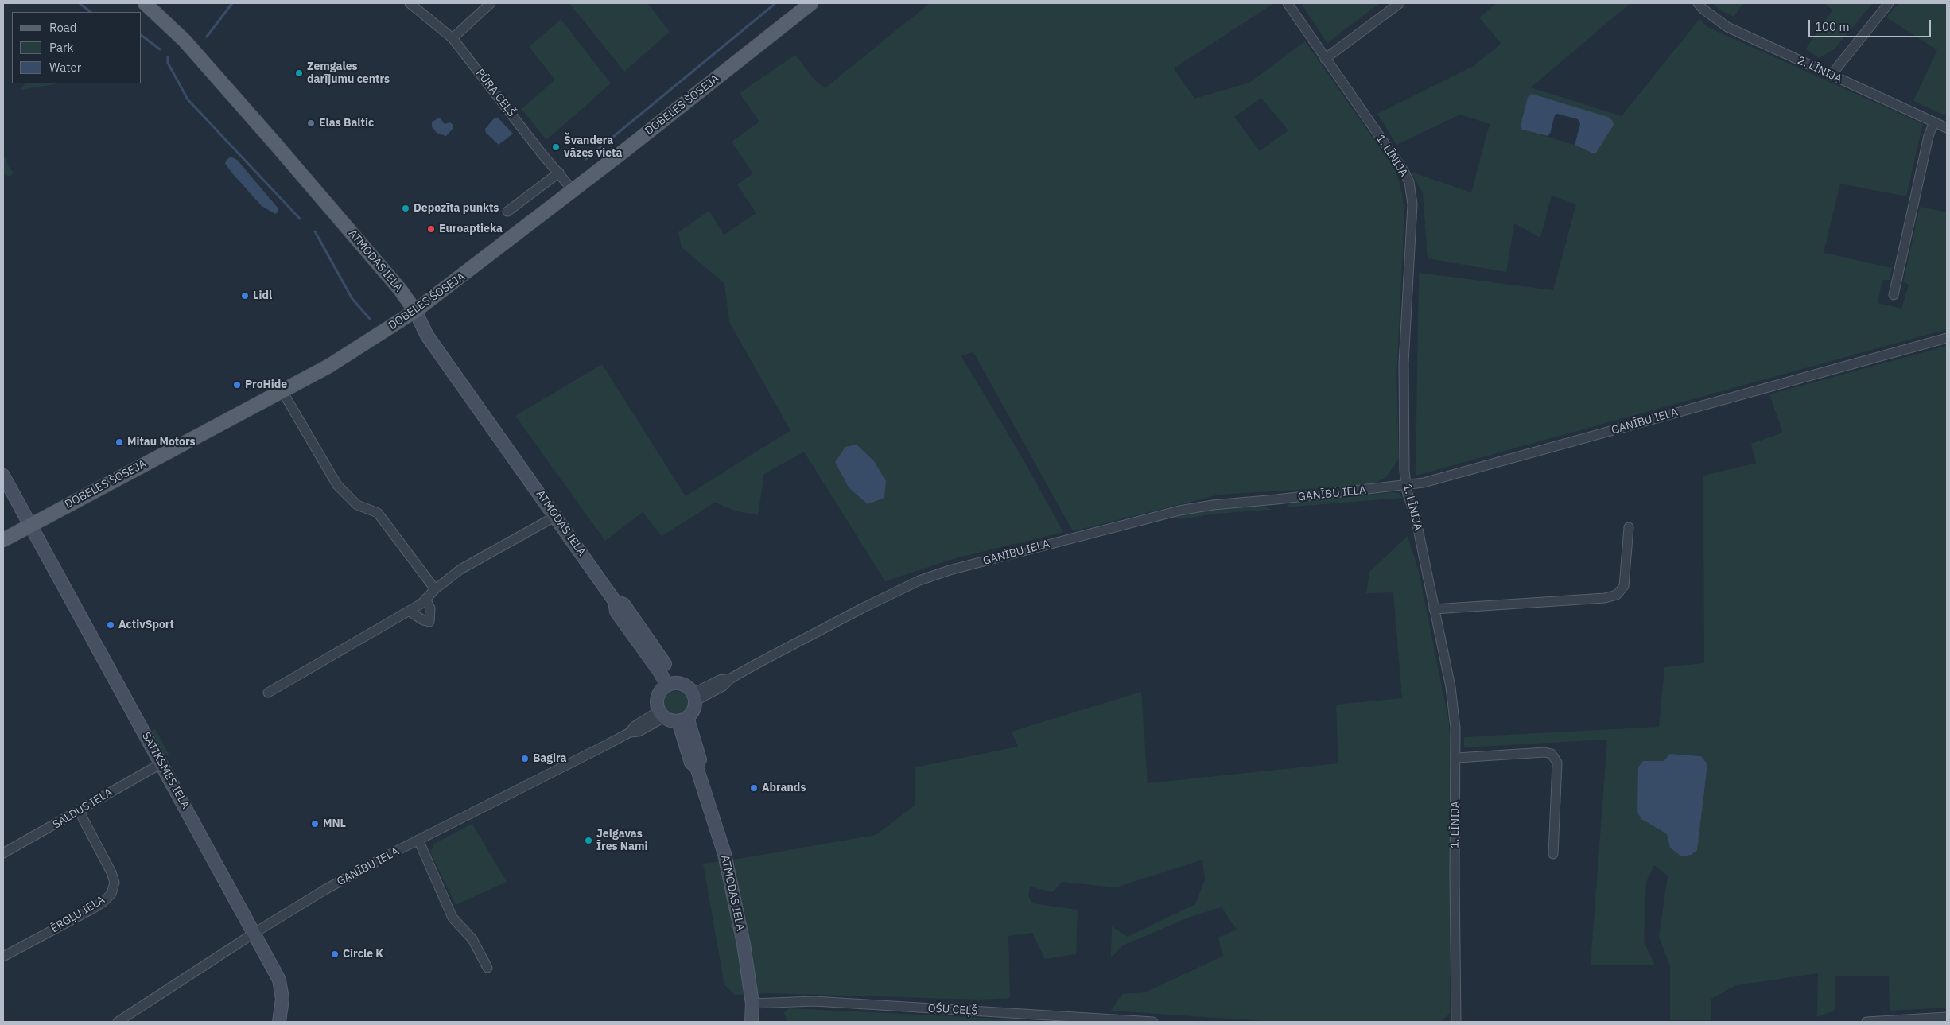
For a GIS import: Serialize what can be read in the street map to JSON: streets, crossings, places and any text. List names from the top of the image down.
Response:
{
  "streets": {
    "main road": ["DOBELES ŠOSEJA", "ATMODAS IELA", "SATIKSMES IELA"],
    "street": [
      "2. LĪNIJA",
      "PŪRA CEĻŠ",
      "1. LĪNIJA",
      "GANĪBU IELA",
      "SALDUS IELA",
      "ĒRGĻU IELA",
      "OŠU CEĻŠ"
    ]
  },
  "crossings": [
    ["PŪRA CEĻŠ", "DOBELES ŠOSEJA"],
    ["DOBELES ŠOSEJA", "ATMODAS IELA"],
    ["DOBELES ŠOSEJA", "SATIKSMES IELA"],
    ["1. LĪNIJA", "GANĪBU IELA"],
    ["ATMODAS IELA", "GANĪBU IELA"],
    ["ATMODAS IELA", "OŠU CEĻŠ"],
    ["GANĪBU IELA", "SATIKSMES IELA"],
    ["SATIKSMES IELA", "SALDUS IELA"],
    ["SALDUS IELA", "ĒRGĻU IELA"]
  ],
  "places": [
    "Zemgales darījumu centrs",
    "Elas Baltic",
    "Švandera vāzes vieta",
    "Depozīta punkts",
    "Euroaptieka",
    "Lidl",
    "ProHide",
    "Mitau Motors",
    "ActivSport",
    "Bagira",
    "Abrands",
    "MNL",
    "Jelgavas Īres Nami",
    "Circle K"
  ],
  "legend": ["Road", "Park", "Water"],
  "scale_bar": "100 m"
}
